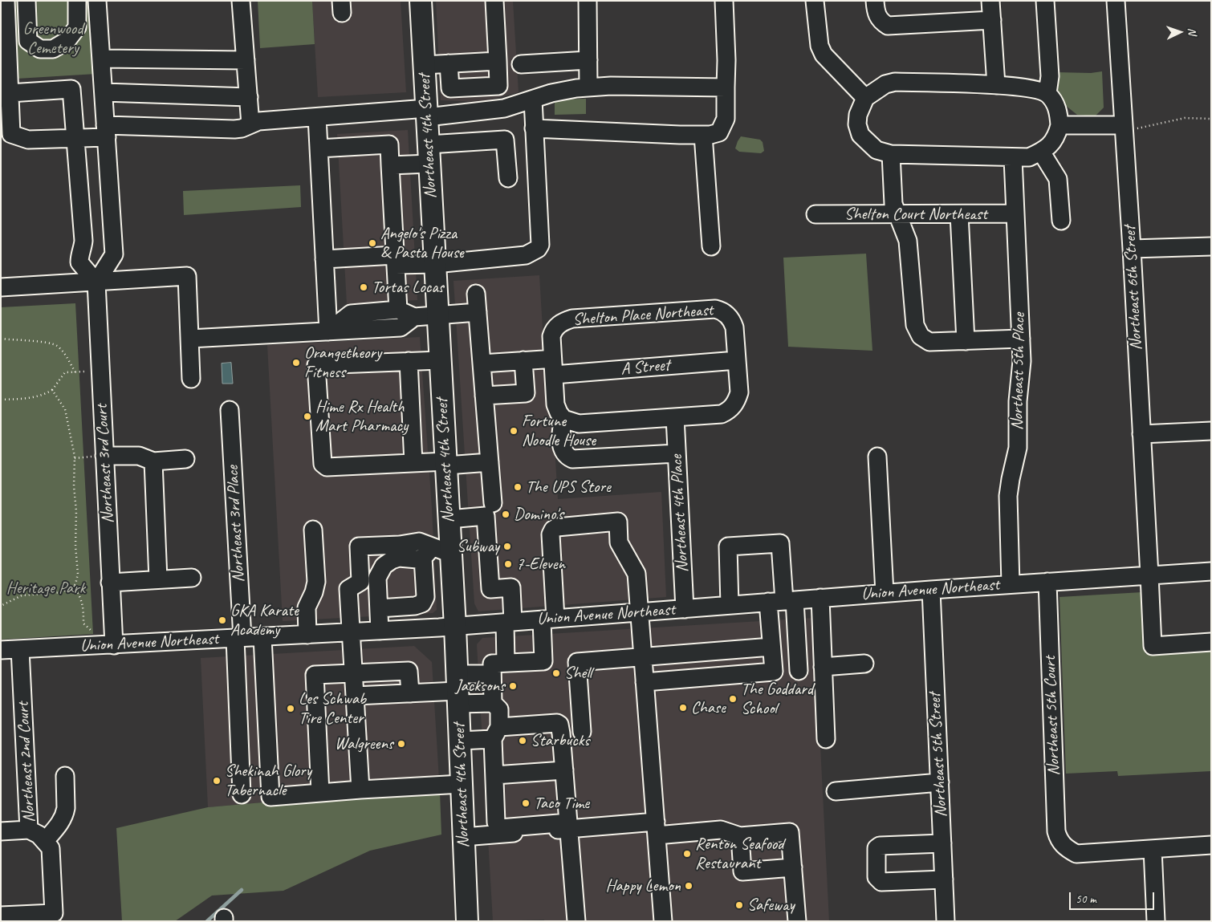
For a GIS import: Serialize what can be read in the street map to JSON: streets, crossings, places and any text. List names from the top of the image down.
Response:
{
  "streets": {
    "main road": ["Northeast 4th Street"],
    "street": [
      "Shelton Court Northeast",
      "Northeast 6th Street",
      "Shelton Place Northeast",
      "A Street",
      "Northeast 5th Place",
      "Northeast 3rd Court",
      "Northeast 4th Place",
      "Northeast 3rd Place",
      "Union Avenue Northeast",
      "Northeast 5th Court",
      "Northeast 5th Street",
      "Northeast 2nd Court"
    ]
  },
  "crossings": [
    ["Northeast 4th Street", "Union Avenue Northeast"],
    ["Shelton Court Northeast", "Northeast 5th Place"],
    ["Northeast 6th Street", "Union Avenue Northeast"],
    ["Shelton Place Northeast", "A Street"],
    ["Northeast 5th Place", "Union Avenue Northeast"],
    ["Northeast 3rd Court", "Union Avenue Northeast"],
    ["Northeast 4th Place", "Union Avenue Northeast"],
    ["Northeast 3rd Place", "Union Avenue Northeast"],
    ["Union Avenue Northeast", "Northeast 5th Court"],
    ["Union Avenue Northeast", "Northeast 5th Street"],
    ["Union Avenue Northeast", "Northeast 2nd Court"]
  ],
  "parks": ["Greenwood Cemetery", "Heritage Park"],
  "places": [
    "Angelo's Pizza & Pasta House",
    "Tortas Locas",
    "Orangetheory Fitness",
    "Hime Rx Health Mart Pharmacy",
    "Fortune Noodle House",
    "The UPS Store",
    "Domino's",
    "Subway",
    "7-Eleven",
    "GKA Karate Academy",
    "Shell",
    "Jacksons",
    "The Goddard School",
    "Chase",
    "Les Schwab Tire Center",
    "Starbucks",
    "Walgreens",
    "Shekinah Glory Tabernacle",
    "Taco Time",
    "Renton Seafood Restaurant",
    "Happy Lemon",
    "Safeway"
  ],
  "scale_bar": "50 m",
  "north": "right"
}
